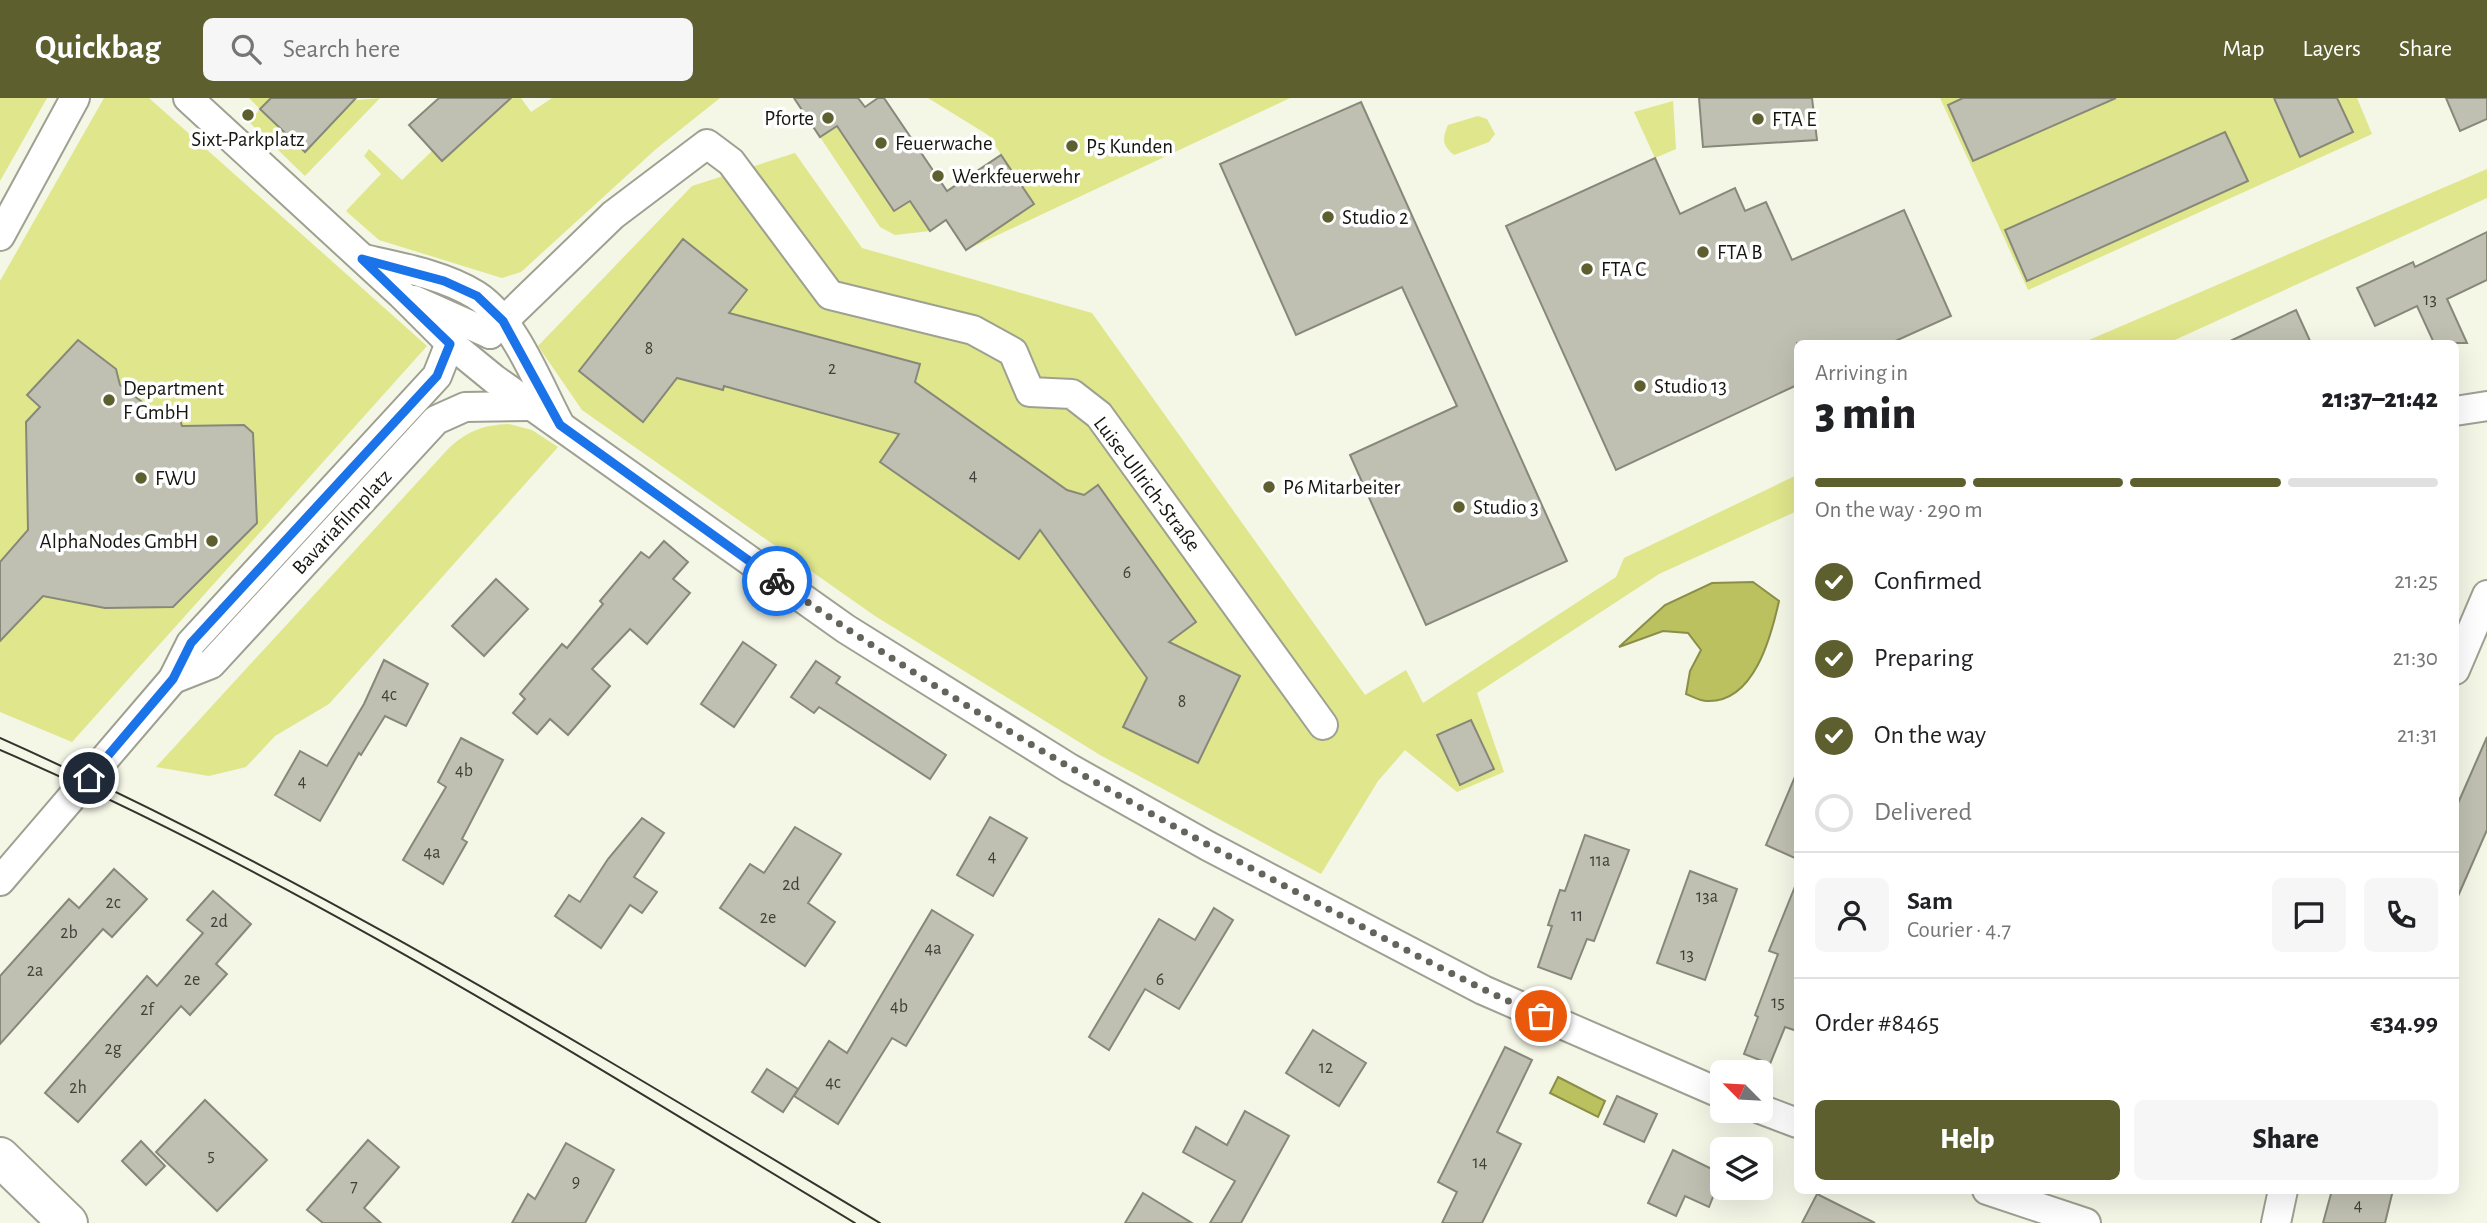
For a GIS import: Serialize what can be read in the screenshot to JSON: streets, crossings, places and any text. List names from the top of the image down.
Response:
{
  "streets": {
    "street": ["Luise-Ullrich-Straße", "Bavariafilmplatz"]
  },
  "places": [
    "Sixt-Parkplatz",
    "Pforte",
    "FTA E",
    "Feuerwache",
    "P5 Kunden",
    "Werkfeuerwehr",
    "Studio 2",
    "FTA B",
    "FTA C",
    "Studio 13",
    "Department F GmbH",
    "FWU",
    "P6 Mitarbeiter",
    "Studio 3",
    "AlphaNodes GmbH"
  ],
  "house_numbers": [
    "13",
    "8",
    "2",
    "4",
    "6",
    "4c",
    "8",
    "4b",
    "4",
    "4a",
    "4",
    "11a",
    "2d",
    "13a",
    "2c",
    "11",
    "2e",
    "2d",
    "2b",
    "4a",
    "13",
    "2a",
    "2e",
    "6",
    "15",
    "4b",
    "2f",
    "2g",
    "12",
    "4c",
    "2h",
    "5",
    "14",
    "9",
    "7",
    "4"
  ],
  "north": "top left",
  "page": {
    "header": "Quickbag",
    "search": "Search here",
    "nav": ["Map", "Layers", "Share"],
    "heading": ["3 min", "Arriving in", "21:37–21:42"],
    "panel": [
      "Sam",
      "Courier · 4.7",
      "Order #8465",
      "€34.99"
    ],
    "bar": "On the way · 290 m",
    "list": [
      ["Confirmed", "21:25"],
      ["Preparing", "21:30"],
      ["On the way", "21:31"],
      "Delivered"
    ],
    "buttons": ["Help", "Share"]
  }
}
